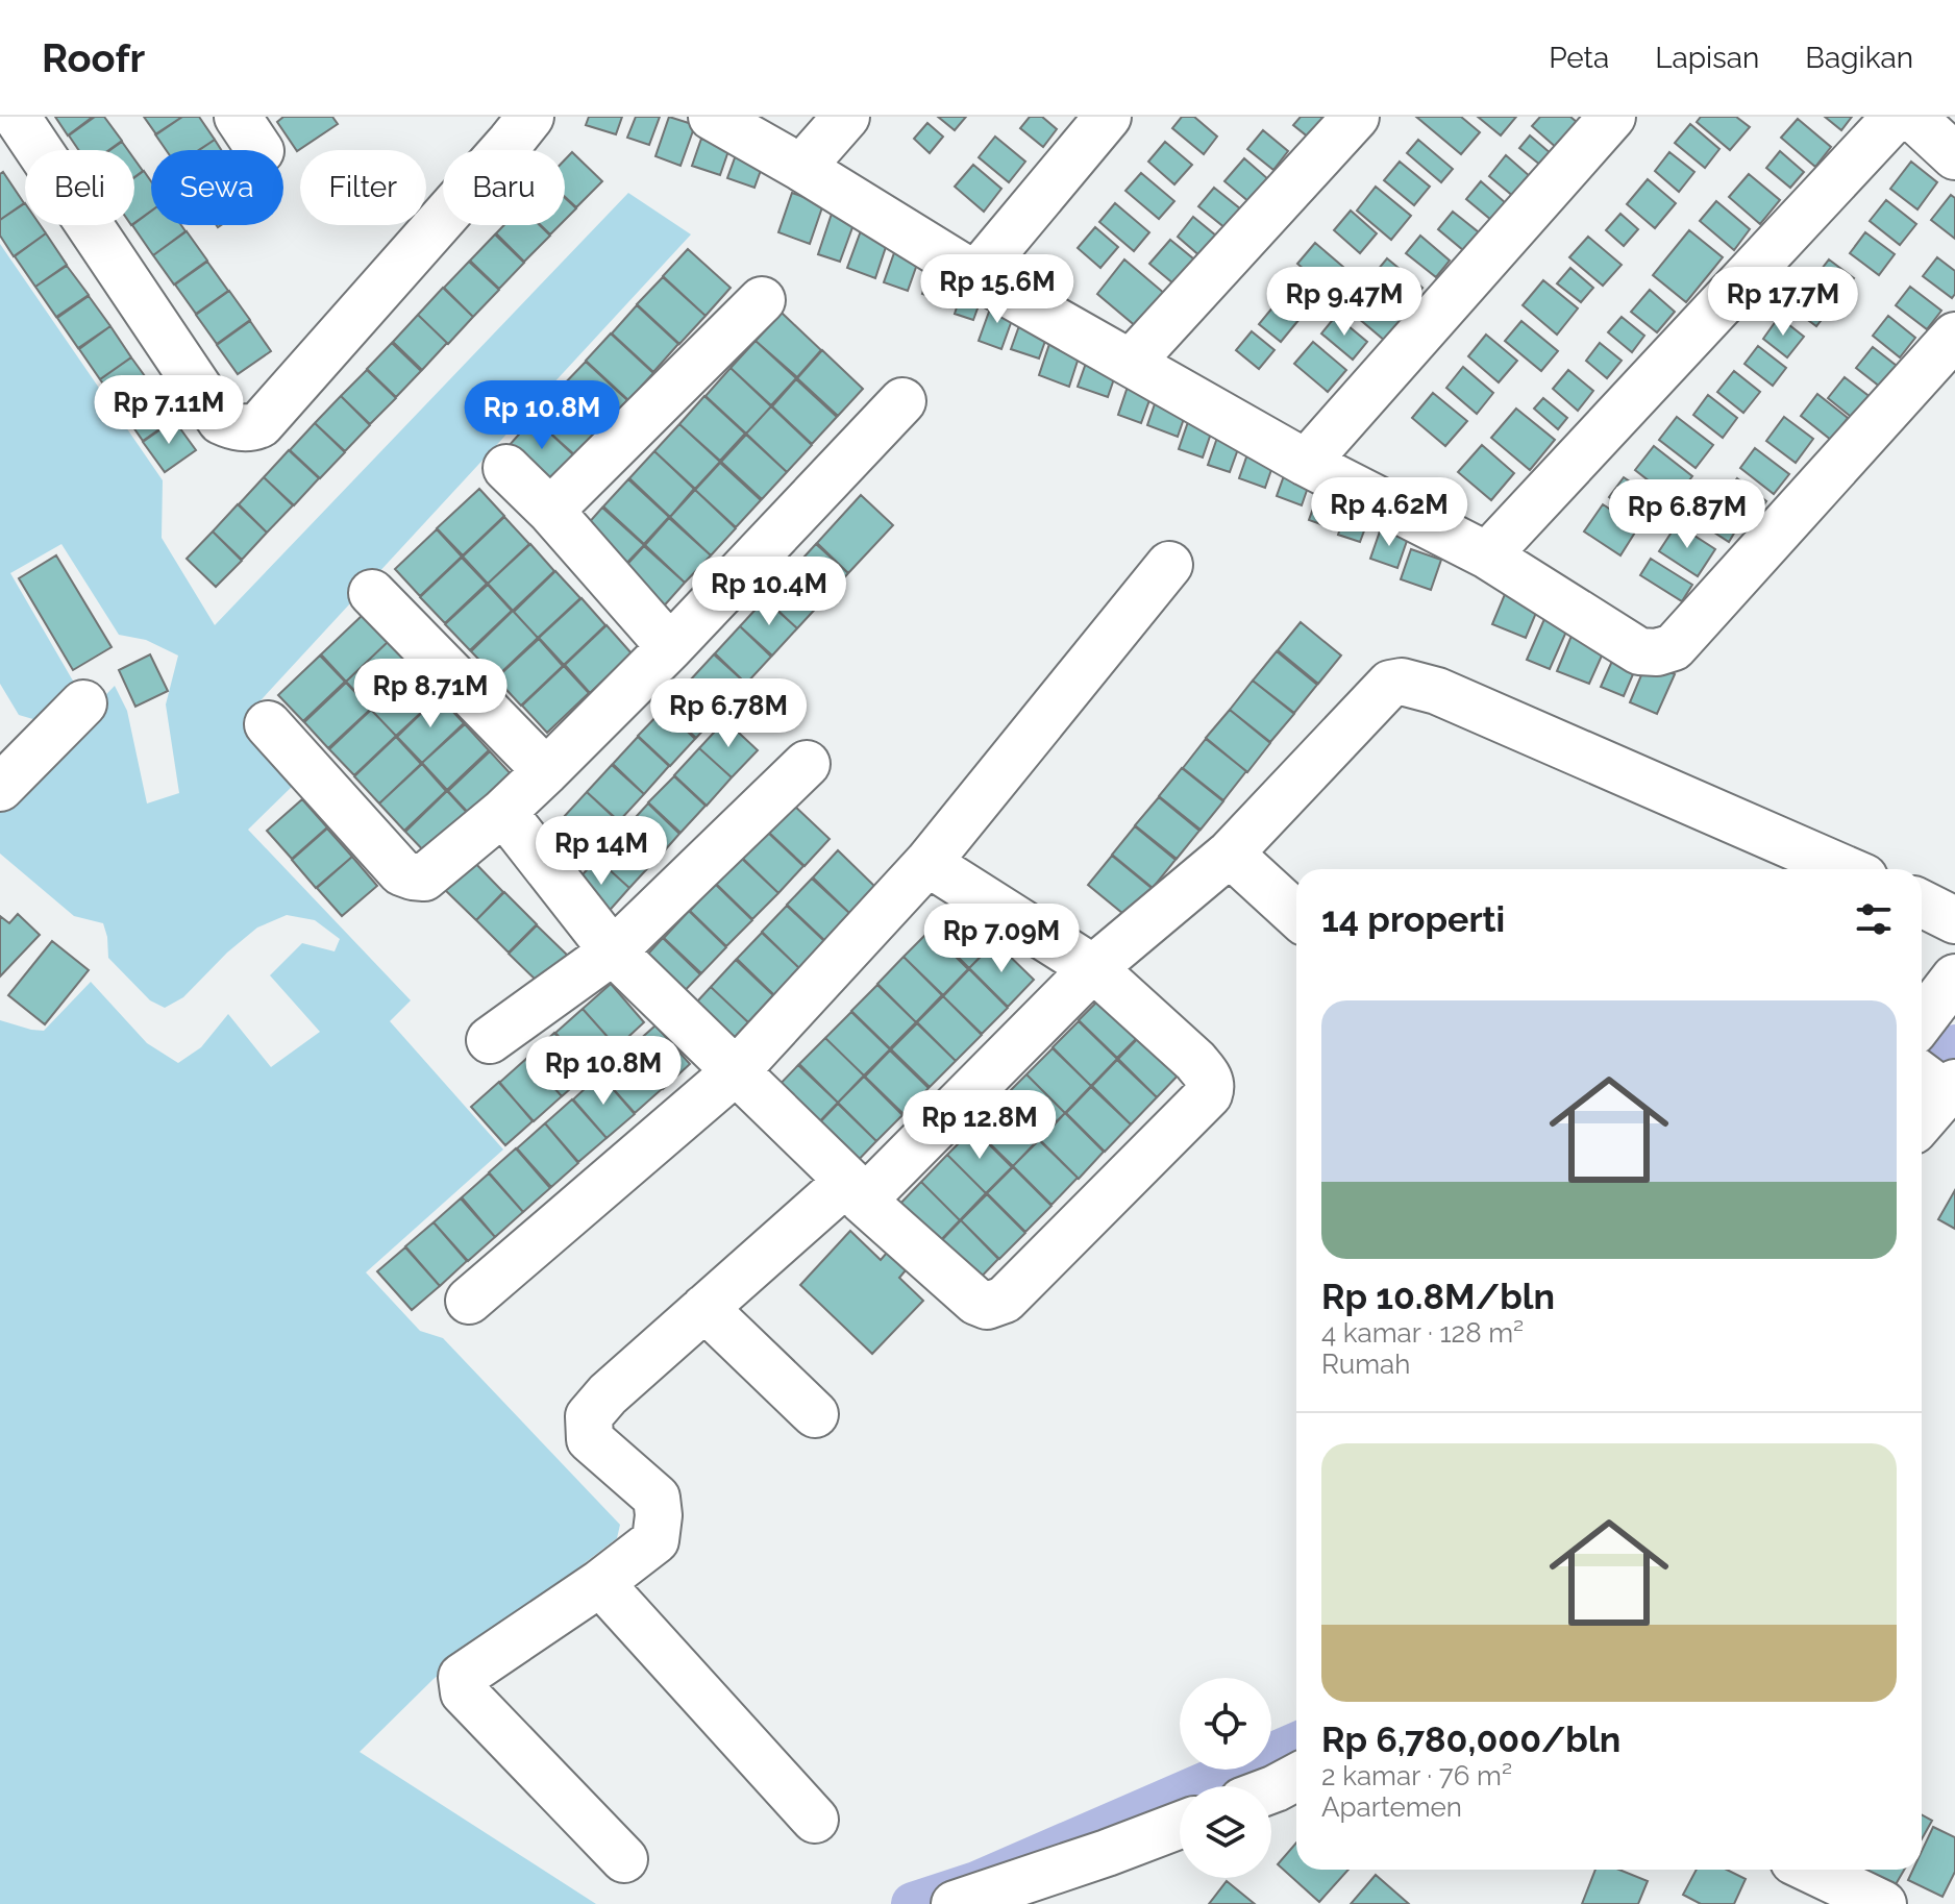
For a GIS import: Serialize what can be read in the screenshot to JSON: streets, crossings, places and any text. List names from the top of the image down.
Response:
{
  "page": {
    "header": "Roofr",
    "nav": ["Peta", "Lapisan", "Bagikan"],
    "chip": [
      "Beli",
      "Sewa",
      "Filter",
      "Baru"
    ],
    "price": [
      "Rp 15.6M",
      "Rp 9.47M",
      "Rp 17.7M",
      "Rp 7.11M",
      "Rp 10.8M",
      "Rp 4.62M",
      "Rp 6.87M",
      "Rp 10.4M",
      "Rp 8.71M",
      "Rp 6.78M",
      "Rp 14M",
      "Rp 7.09M",
      "Rp 10.8M",
      "Rp 12.8M"
    ],
    "heading": "14 properti",
    "list": [
      {
        "name": "Rp 10.8M/bln",
        "note": "4 kamar · 128 m² · Rumah"
      },
      {
        "name": "Rp 6,780,000/bln",
        "note": "2 kamar · 76 m² · Apartemen"
      }
    ]
  }
}
